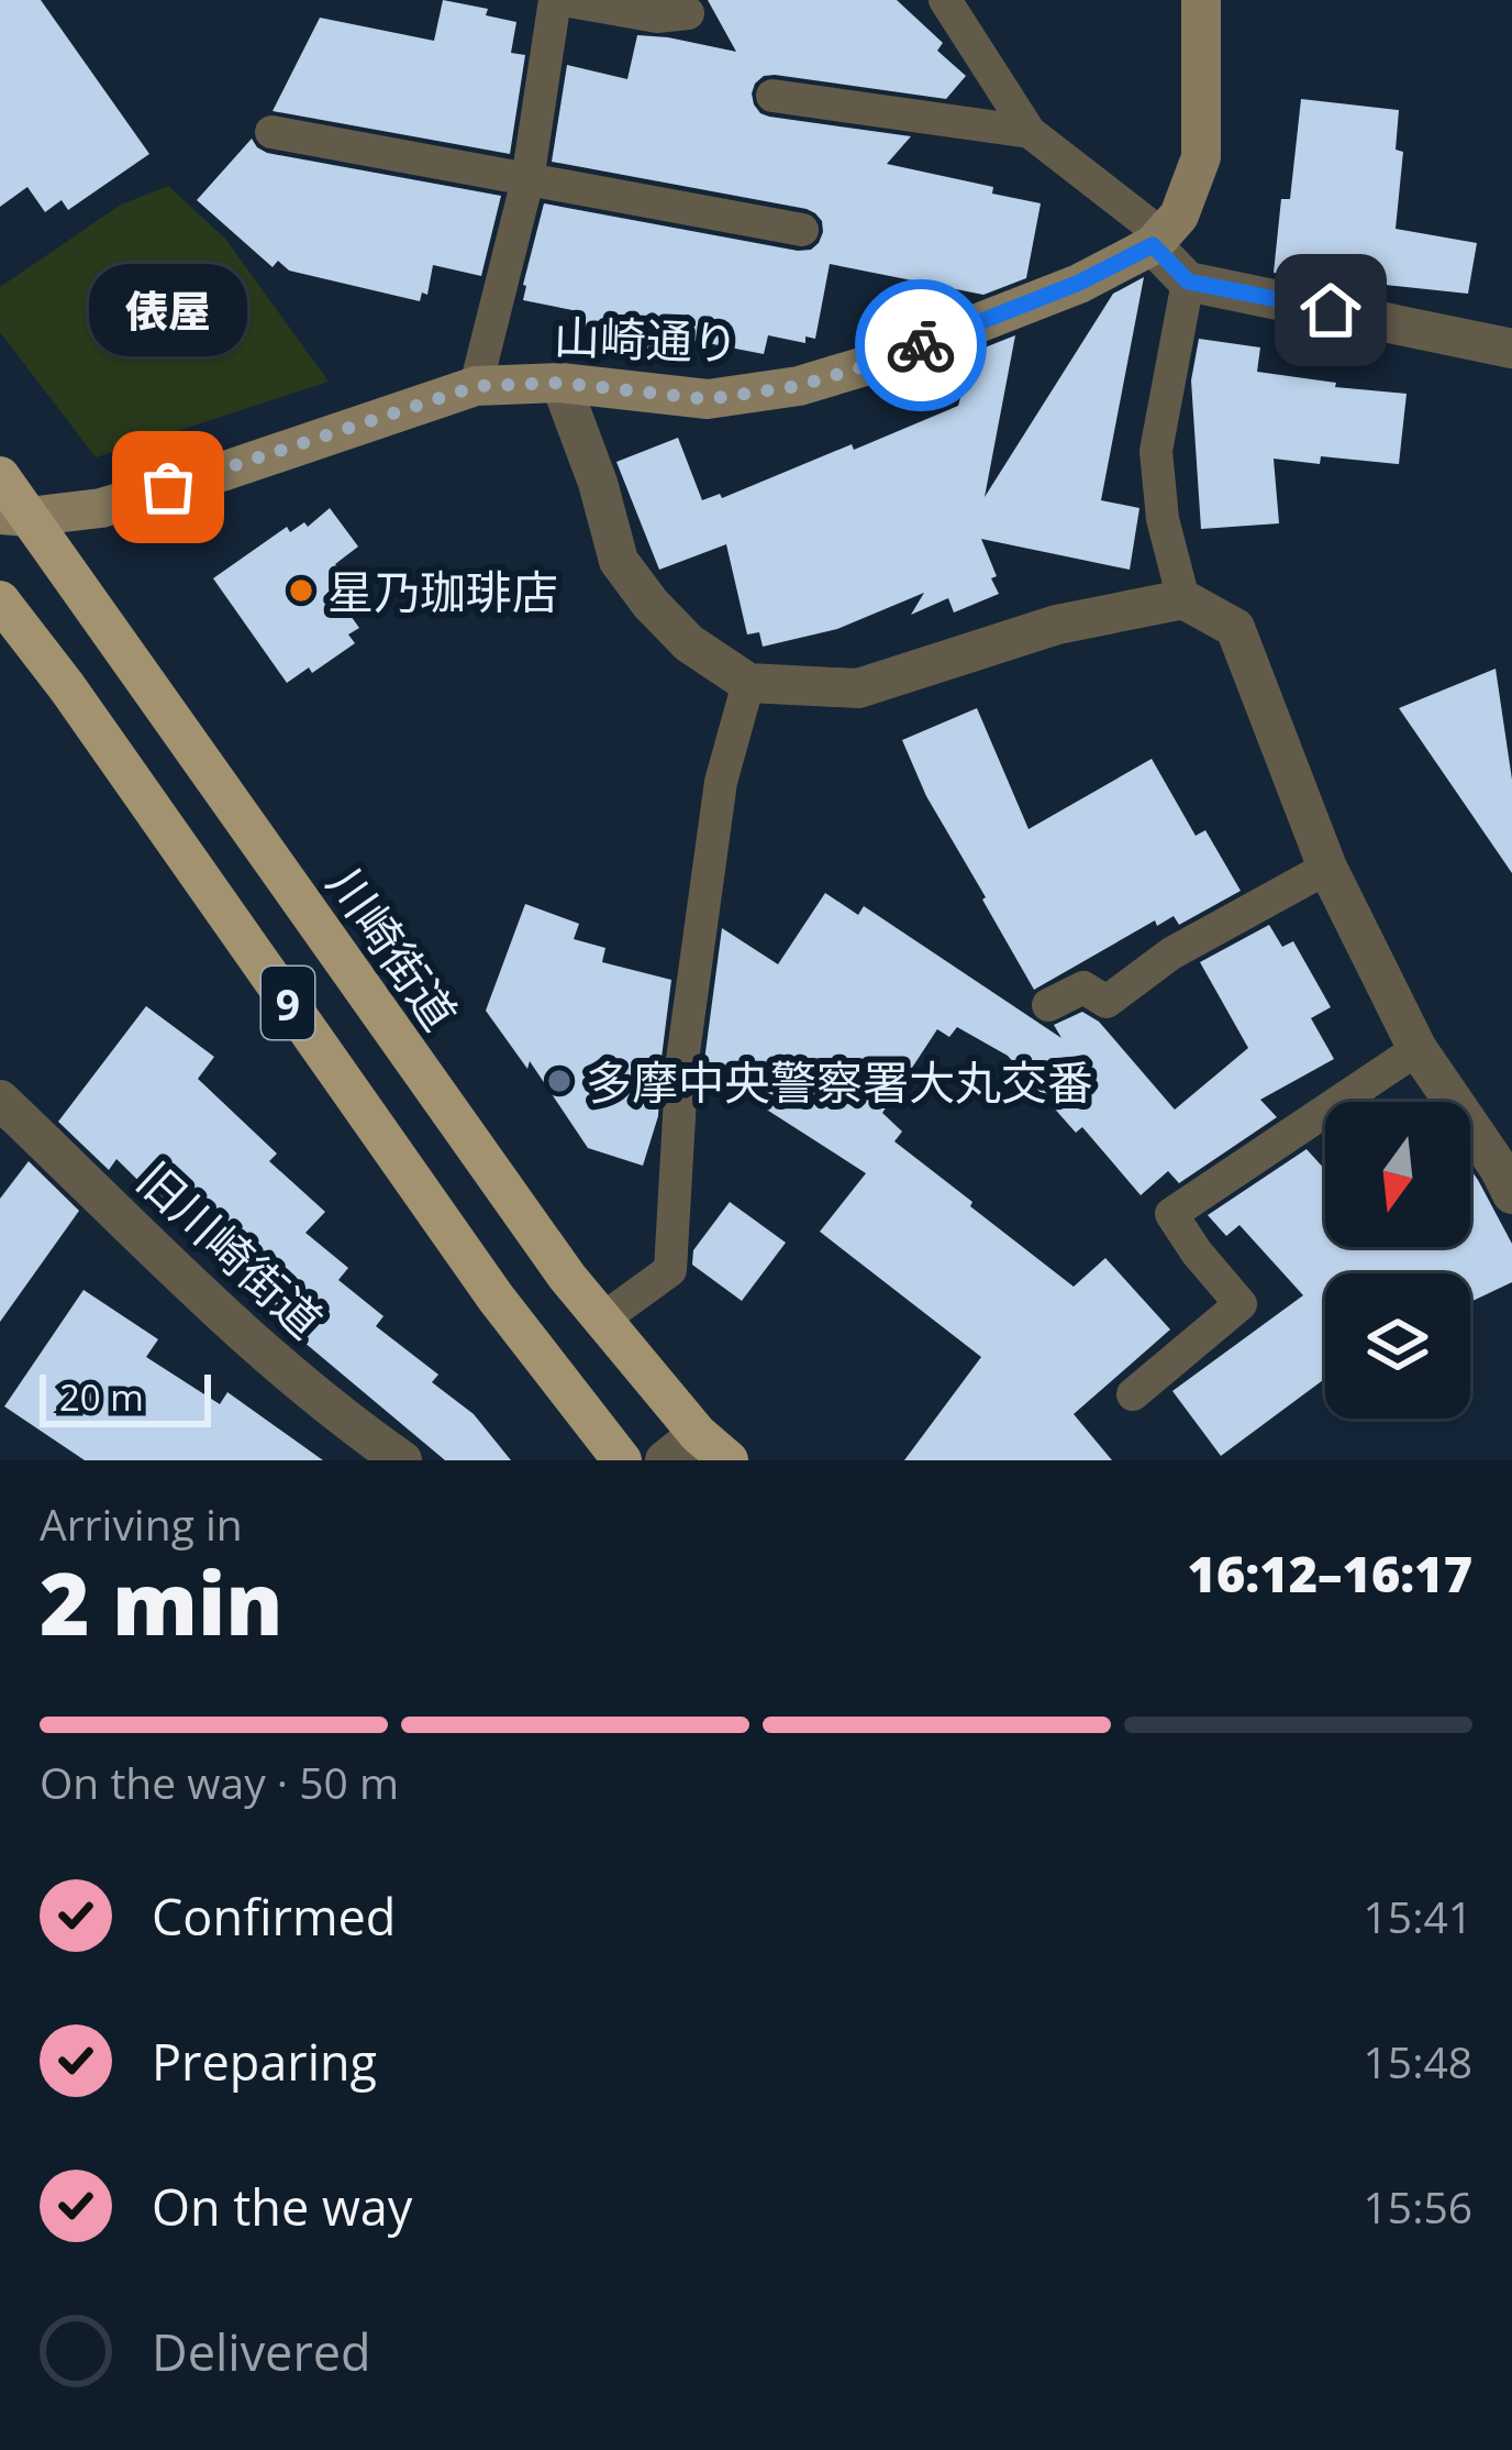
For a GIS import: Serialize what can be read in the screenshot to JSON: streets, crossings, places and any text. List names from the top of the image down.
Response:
{
  "streets": {
    "main road": ["川崎街道", "9"],
    "street": ["山崎通り", "旧川崎街道"]
  },
  "crossings": [
    ["山崎通り", "川崎街道"]
  ],
  "places": ["俵屋", "星乃珈琲店", "多摩中央警察署大丸交番"],
  "scale_bar": "20 m",
  "north": "bottom",
  "page": {
    "bubble": "俵屋",
    "scale": "20 m",
    "heading": ["2 min", "Arriving in", "16:12–16:17"],
    "bar": "On the way · 50 m",
    "list": [
      ["Confirmed", "15:41"],
      ["Preparing", "15:48"],
      ["On the way", "15:56"],
      "Delivered"
    ]
  }
}
